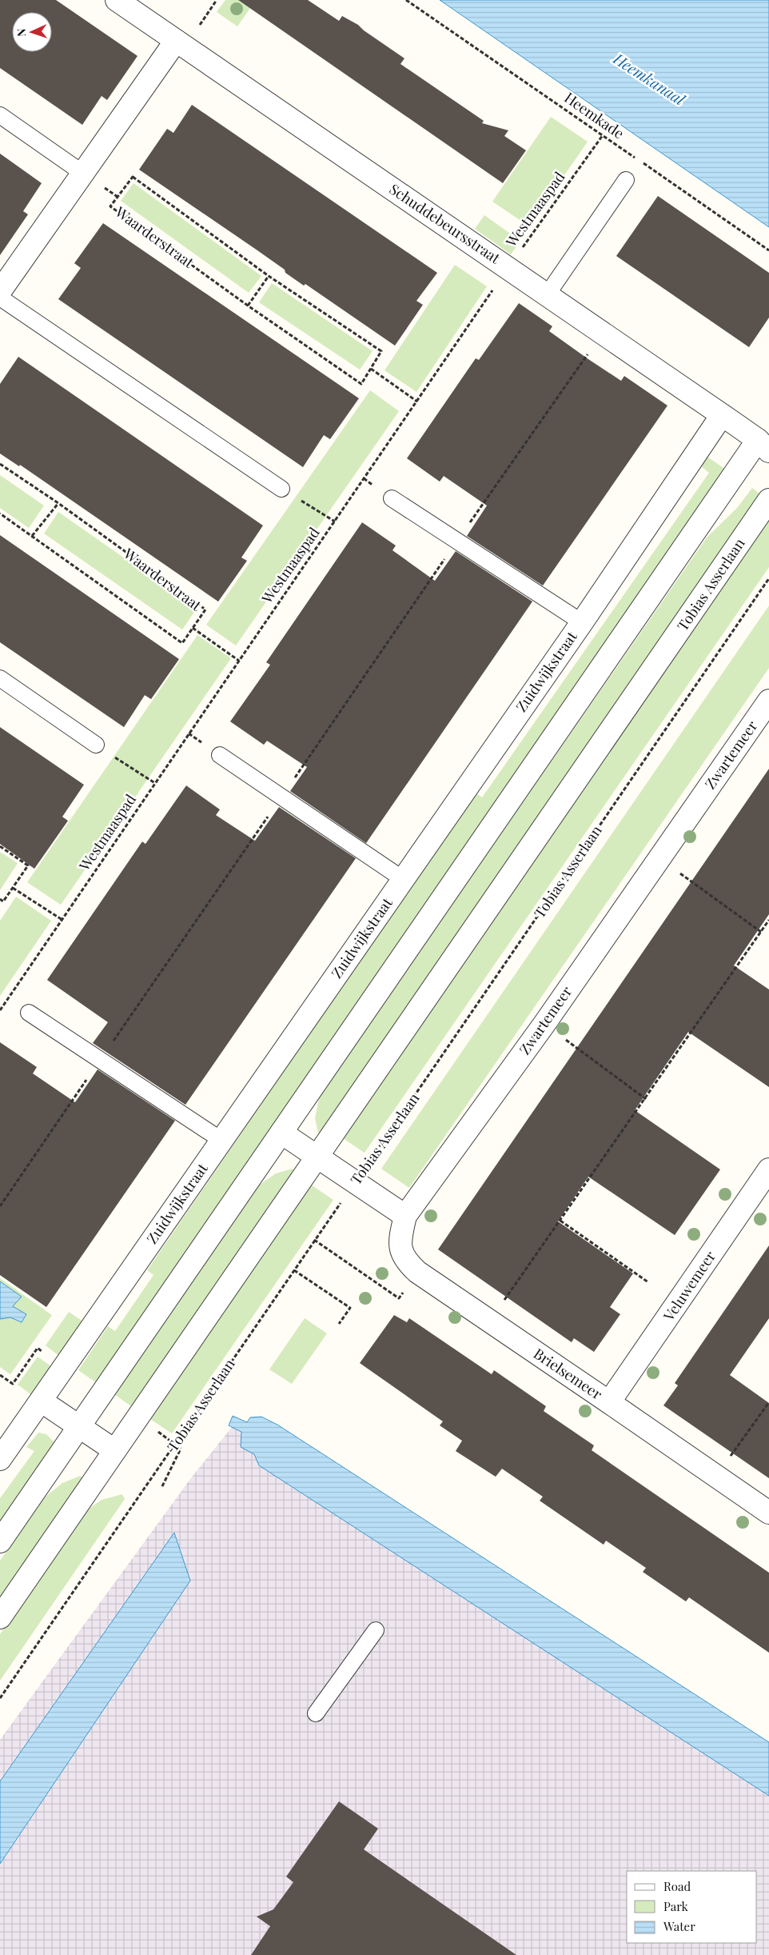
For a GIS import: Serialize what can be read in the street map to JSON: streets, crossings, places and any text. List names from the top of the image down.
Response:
{
  "streets": {
    "street": [
      "Schuddebeursstraat",
      "Tobias Asserlaan",
      "Zuidwijkstraat",
      "Zwartemeer",
      "Veluwemeer",
      "Brielsemeer"
    ],
    "path": ["Heemkade", "Westmaaspad", "Waarderstraat"]
  },
  "crossings": [
    ["Heemkade", "Westmaaspad"],
    ["Westmaaspad", "Schuddebeursstraat"],
    ["Schuddebeursstraat", "Zuidwijkstraat"],
    ["Zwartemeer", "Brielsemeer"],
    ["Veluwemeer", "Brielsemeer"]
  ],
  "water": ["Heemkanaal"],
  "legend": ["Road", "Park", "Water"],
  "north": "left"
}
